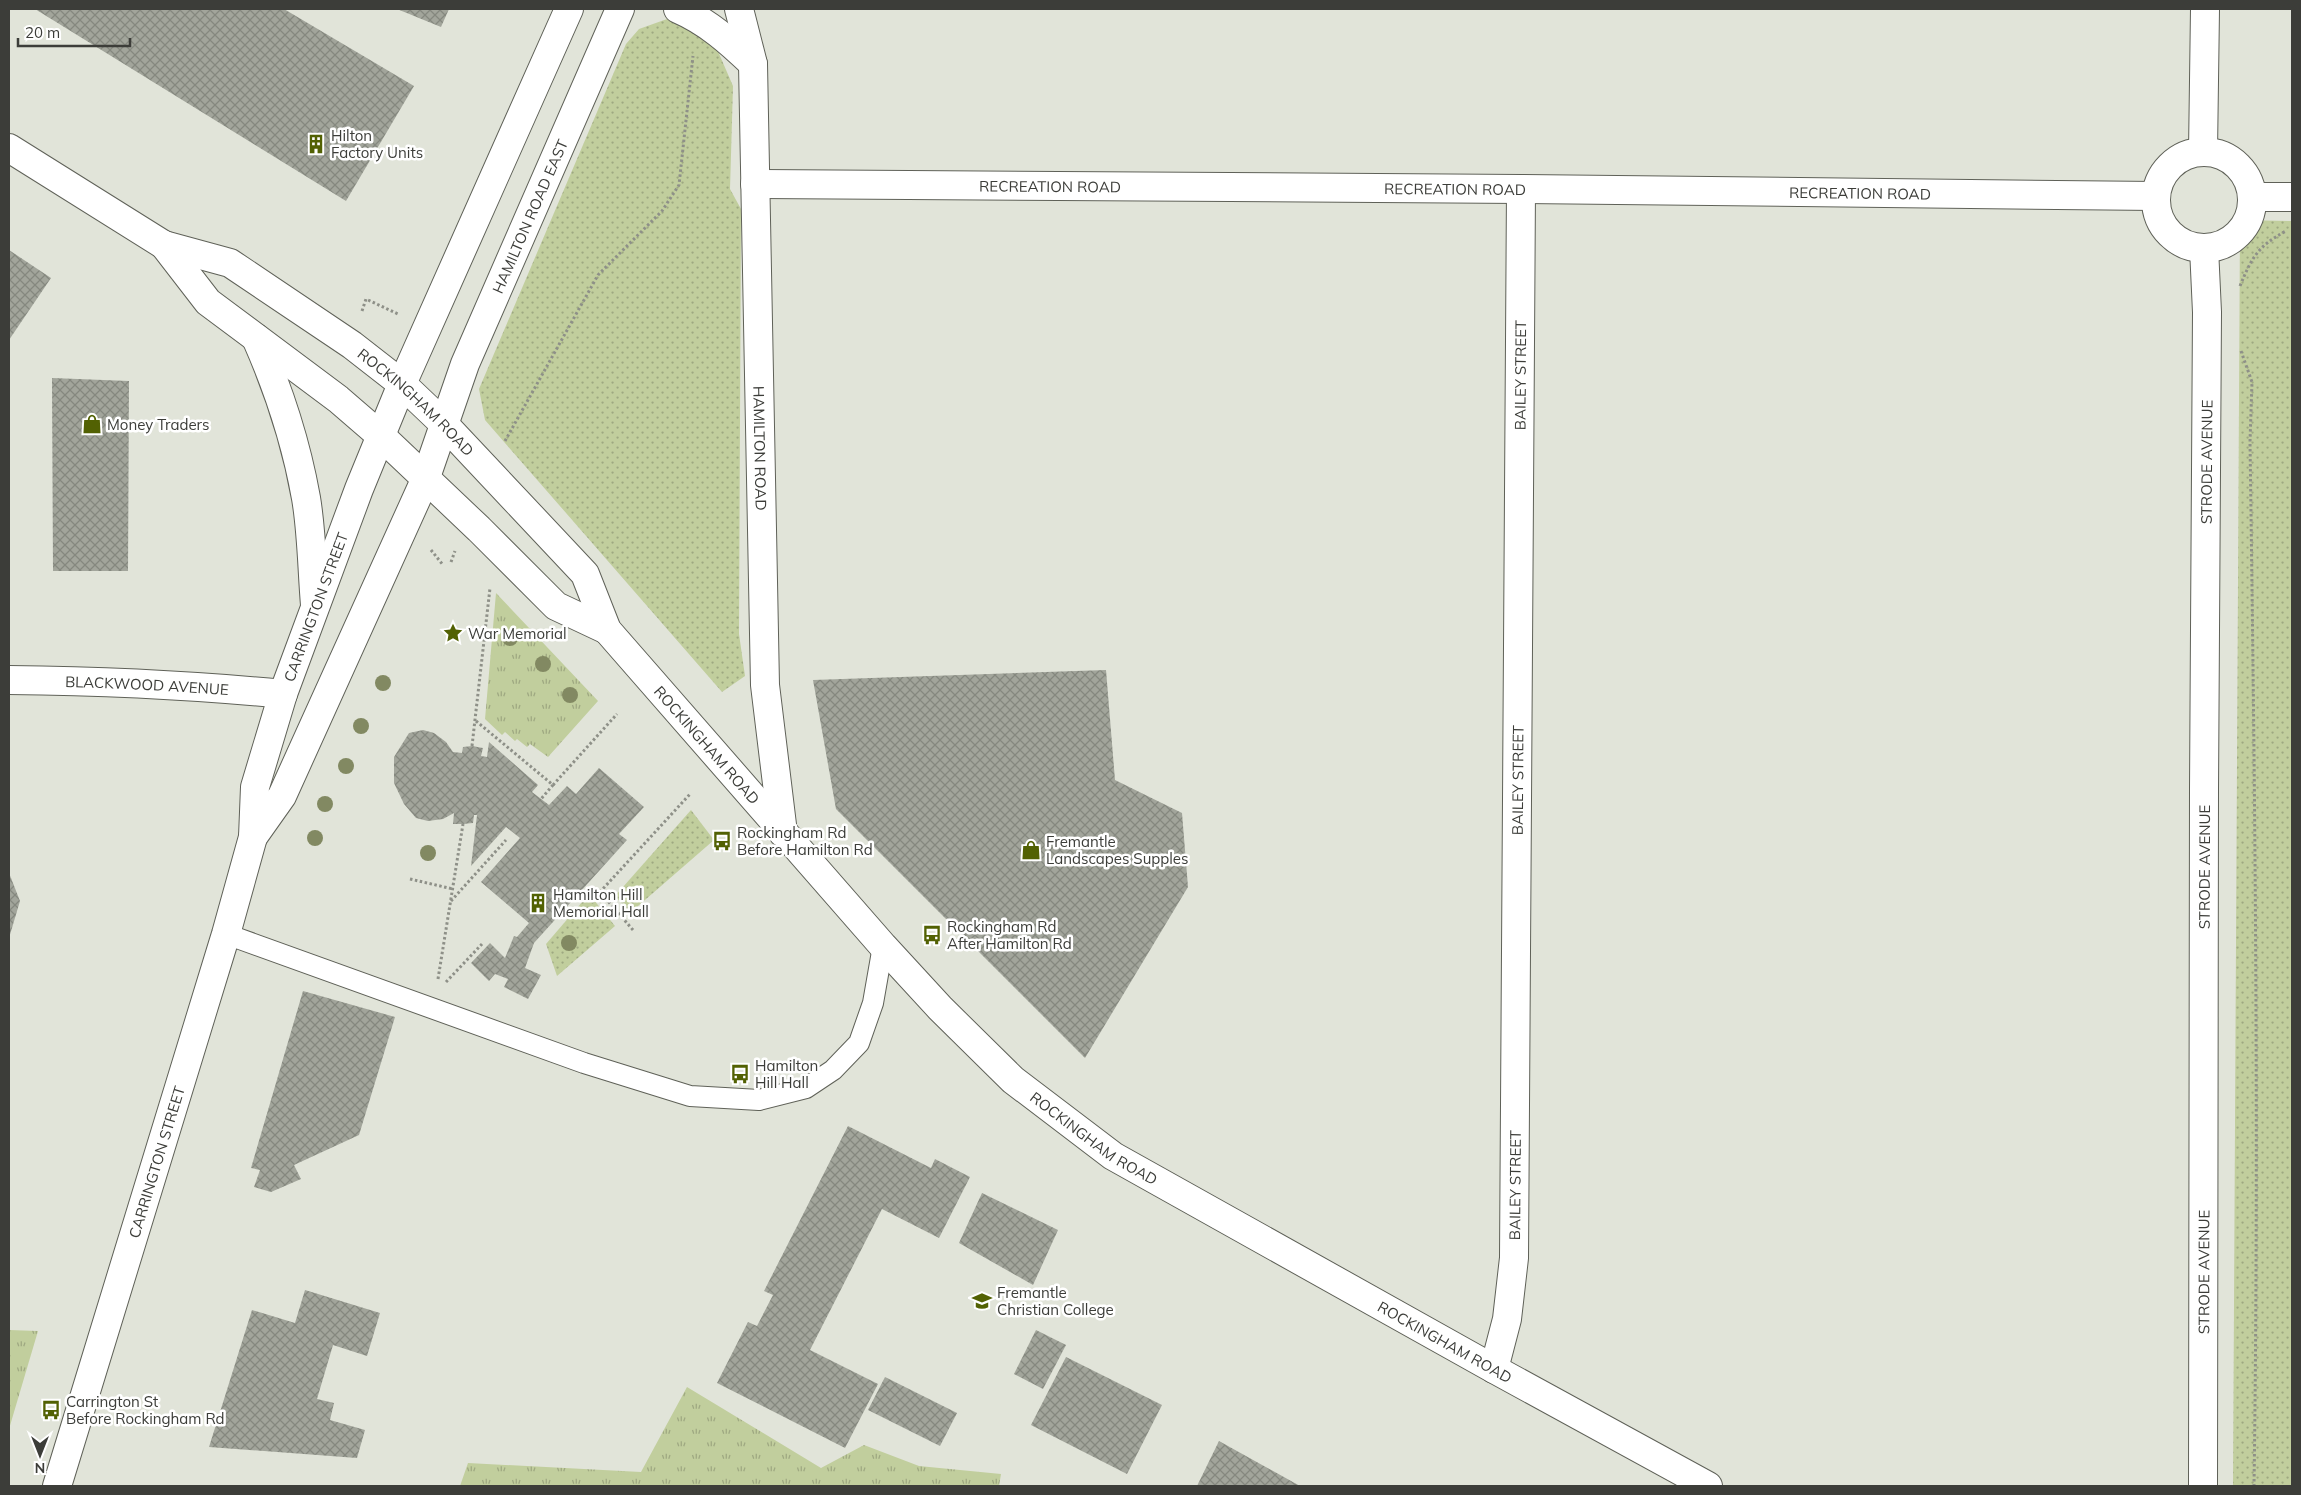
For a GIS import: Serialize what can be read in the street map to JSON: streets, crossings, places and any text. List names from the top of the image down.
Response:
{
  "streets": {
    "main road": [
      "RECREATION ROAD",
      "HAMILTON ROAD EAST",
      "BAILEY STREET",
      "ROCKINGHAM ROAD",
      "HAMILTON ROAD",
      "STRODE AVENUE",
      "CARRINGTON STREET",
      "BLACKWOOD AVENUE"
    ]
  },
  "crossings": [
    ["RECREATION ROAD", "BAILEY STREET"],
    ["RECREATION ROAD", "HAMILTON ROAD"],
    ["RECREATION ROAD", "STRODE AVENUE"],
    ["HAMILTON ROAD EAST", "ROCKINGHAM ROAD"],
    ["HAMILTON ROAD EAST", "CARRINGTON STREET"],
    ["BAILEY STREET", "ROCKINGHAM ROAD"],
    ["ROCKINGHAM ROAD", "HAMILTON ROAD"],
    ["ROCKINGHAM ROAD", "CARRINGTON STREET"],
    ["CARRINGTON STREET", "BLACKWOOD AVENUE"]
  ],
  "places": {
    "building": ["Hilton Factory Units", "Hamilton Hill Memorial Hall"],
    "shop": ["Money Traders", "Fremantle Landscapes Supples"],
    "place": ["War Memorial"],
    "bus stop": [
      "Rockingham Rd Before Hamilton Rd",
      "Rockingham Rd After Hamilton Rd",
      "Hamilton Hill Hall",
      "Carrington St Before Rockingham Rd"
    ],
    "school or university": ["Fremantle Christian College"]
  },
  "scale_bar": "20 m",
  "north": "bottom"
}
